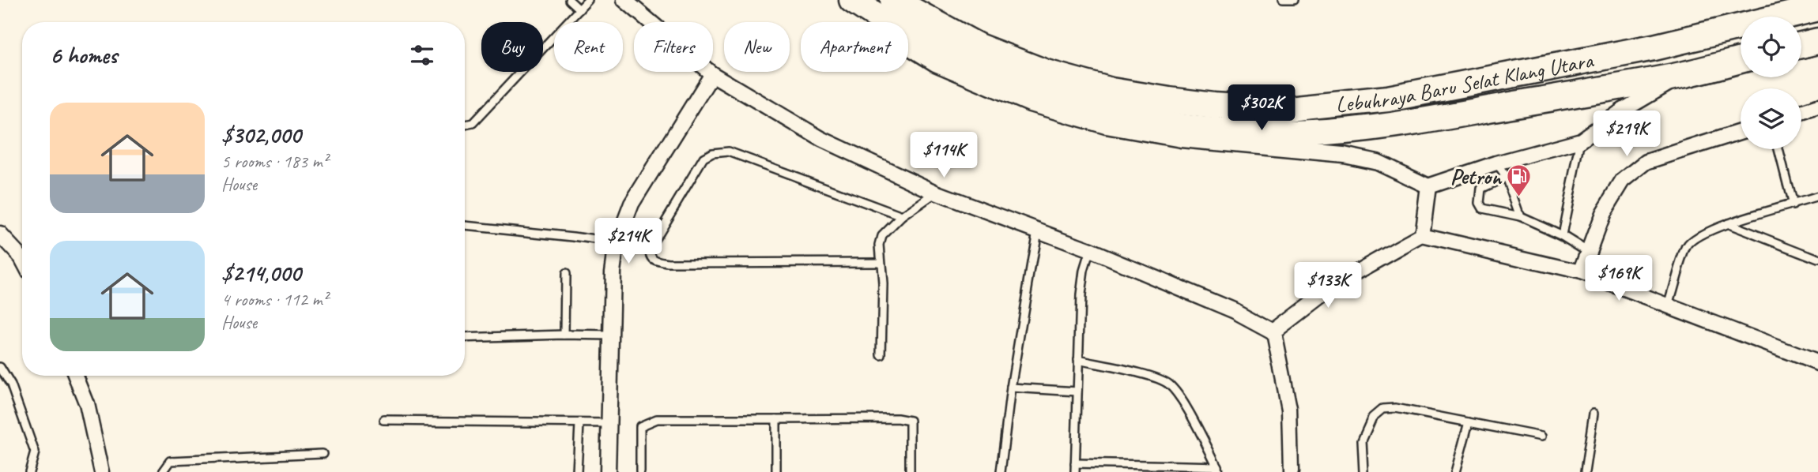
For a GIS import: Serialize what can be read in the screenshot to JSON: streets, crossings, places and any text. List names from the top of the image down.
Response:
{
  "streets": {
    "highway": ["Lebuhraya Baru Selat Klang Utara"]
  },
  "places": {
    "fuel station": ["Petron"]
  },
  "page": {
    "chip": [
      "Buy",
      "Rent",
      "Filters",
      "New",
      "Apartment"
    ],
    "heading": "6 homes",
    "price": [
      "$302K",
      "$219K",
      "$114K",
      "$214K",
      "$169K",
      "$133K"
    ],
    "list": [
      {
        "name": "$302,000",
        "note": "5 rooms · 183 m² · House"
      },
      {
        "name": "$214,000",
        "note": "4 rooms · 112 m² · House"
      }
    ]
  }
}
